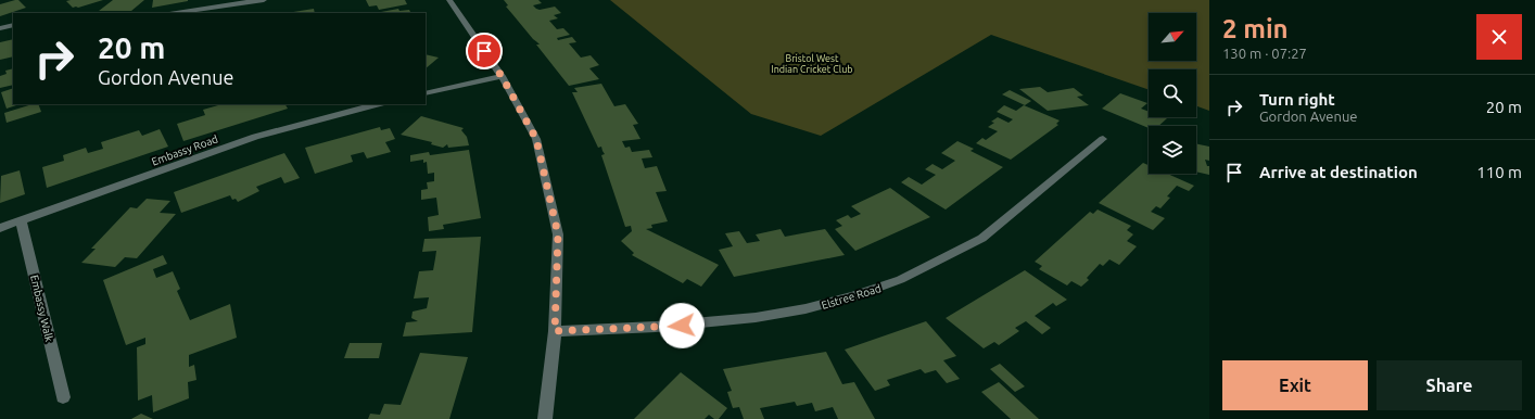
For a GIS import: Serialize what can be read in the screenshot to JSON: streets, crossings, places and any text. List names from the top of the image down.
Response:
{
  "streets": {
    "street": ["Embassy Road", "Elstree Road", "Embassy Walk"]
  },
  "crossings": [
    ["Embassy Road", "Embassy Walk"]
  ],
  "parks": ["Bristol West Indian Cricket Club"],
  "north": "top right",
  "page": {
    "heading": ["2 min", "130 m · 07:27"],
    "turn": ["20 m", "Gordon Avenue"],
    "list": [
      {
        "name": "Turn right",
        "note": "Gordon Avenue",
        "value": "20 m"
      },
      {
        "name": "Arrive at destination",
        "value": "110 m"
      }
    ],
    "buttons": ["Exit", "Share"]
  }
}
